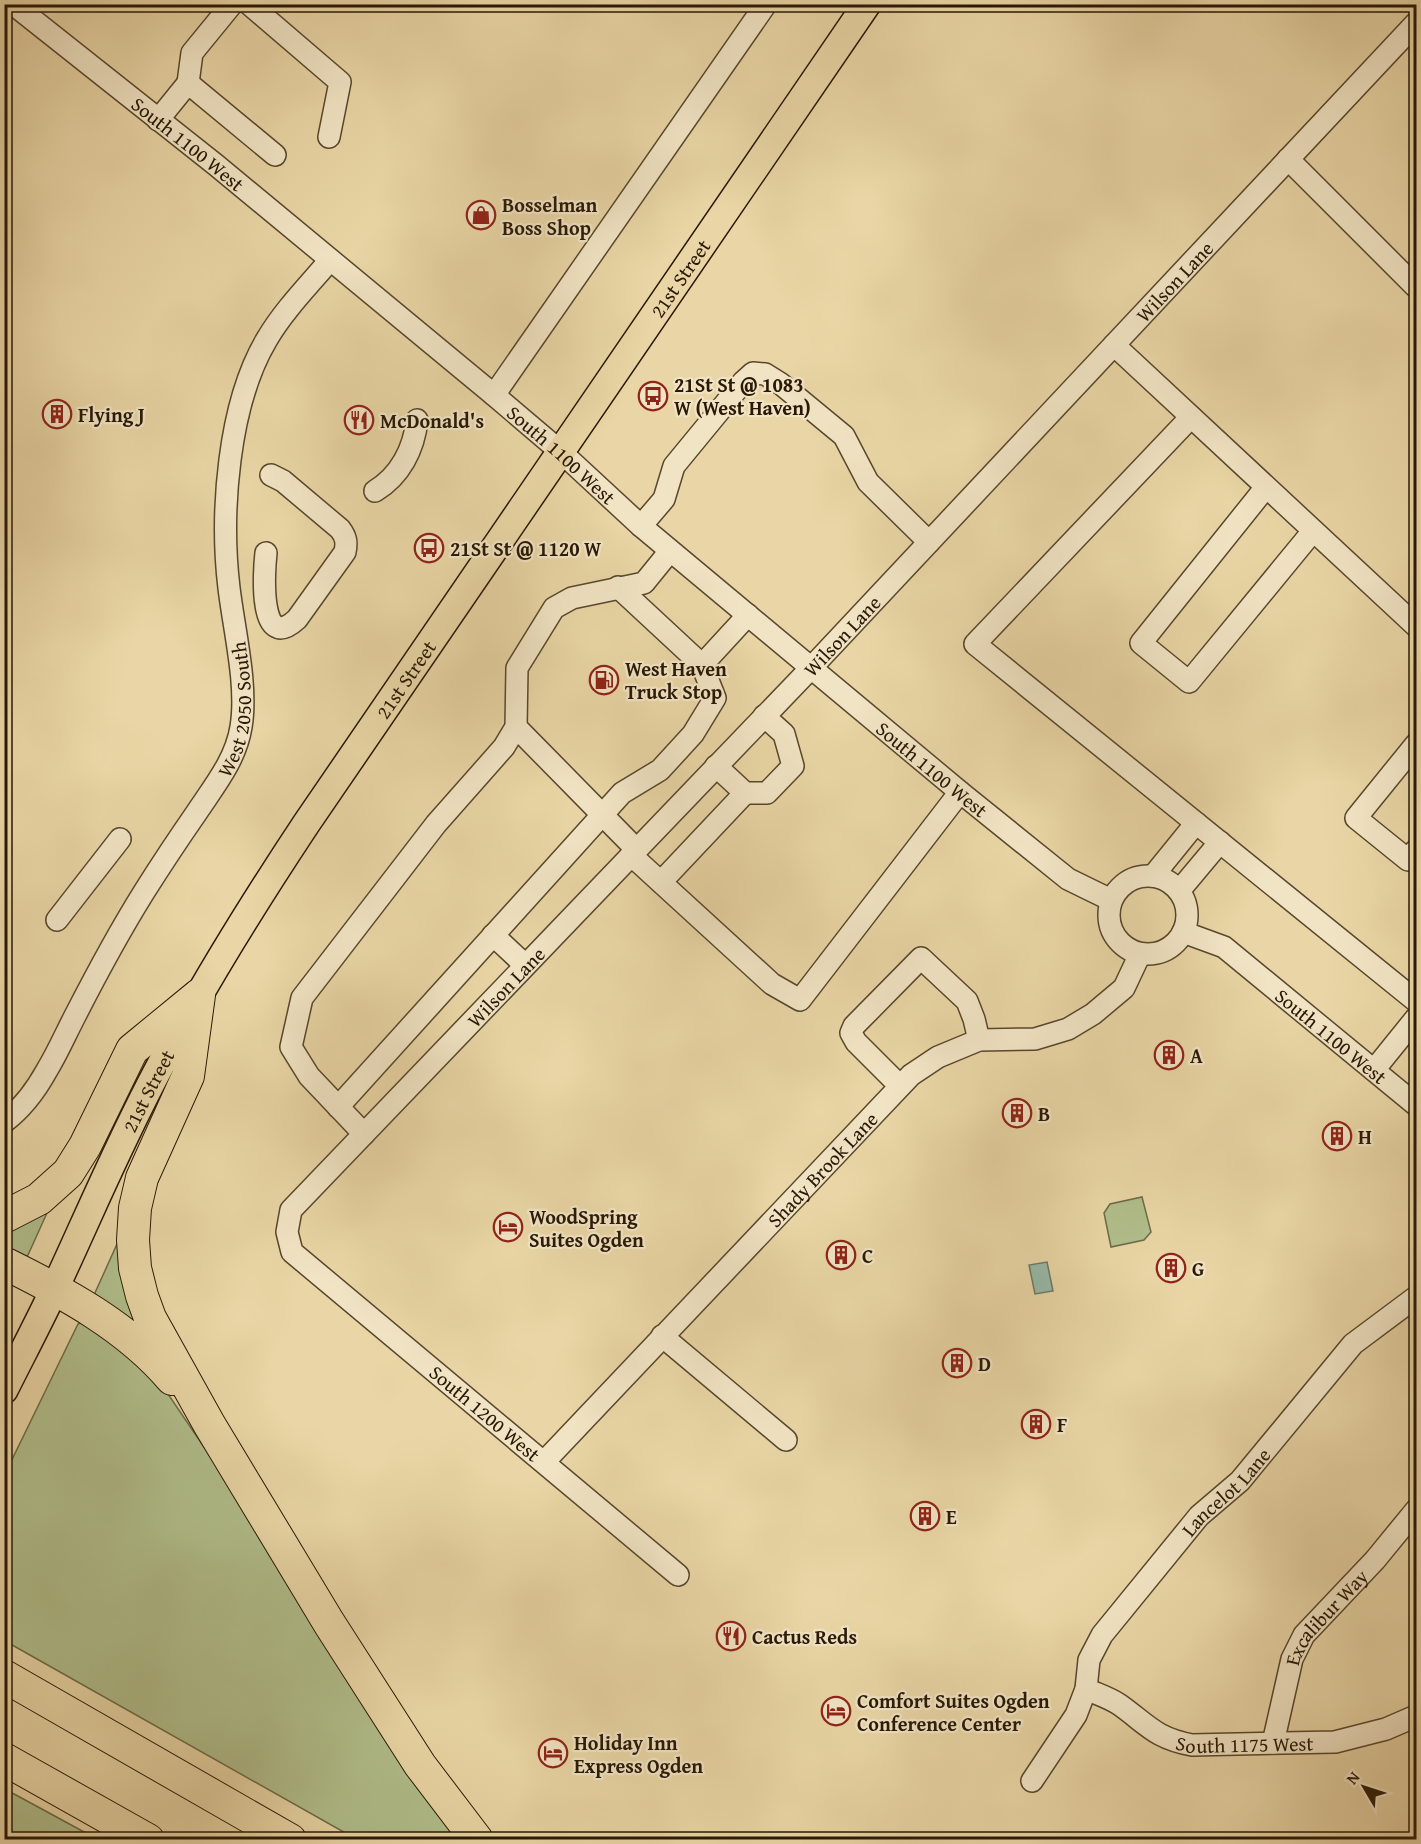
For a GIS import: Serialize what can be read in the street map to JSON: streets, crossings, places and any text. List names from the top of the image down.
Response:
{
  "streets": {
    "main road": ["21st Street"],
    "street": [
      "South 1100 West",
      "Wilson Lane",
      "West 2050 South",
      "Shady Brook Lane",
      "South 1200 West",
      "Lancelot Lane",
      "Excalibur Way",
      "South 1175 West"
    ]
  },
  "crossings": [
    ["South 1100 West", "21st Street"],
    ["South 1100 West", "Wilson Lane"],
    ["South 1100 West", "West 2050 South"],
    ["South 1100 West", "Shady Brook Lane"],
    ["Wilson Lane", "South 1200 West"],
    ["Shady Brook Lane", "South 1200 West"],
    ["Lancelot Lane", "South 1175 West"],
    ["Excalibur Way", "South 1175 West"]
  ],
  "places": {
    "shop": ["Bosselman Boss Shop"],
    "bus stop": ["21St St @ 1083 W (West Haven)", "21St St @ 1120 W"],
    "building": [
      "Flying J",
      "A",
      "B",
      "H",
      "C",
      "G",
      "D",
      "F",
      "E"
    ],
    "restaurant": ["McDonald's", "Cactus Reds"],
    "fuel station": ["West Haven Truck Stop"],
    "hotel": ["WoodSpring Suites Ogden", "Comfort Suites Ogden Conference Center", "Holiday Inn Express Ogden"]
  },
  "north": "top left"
}
